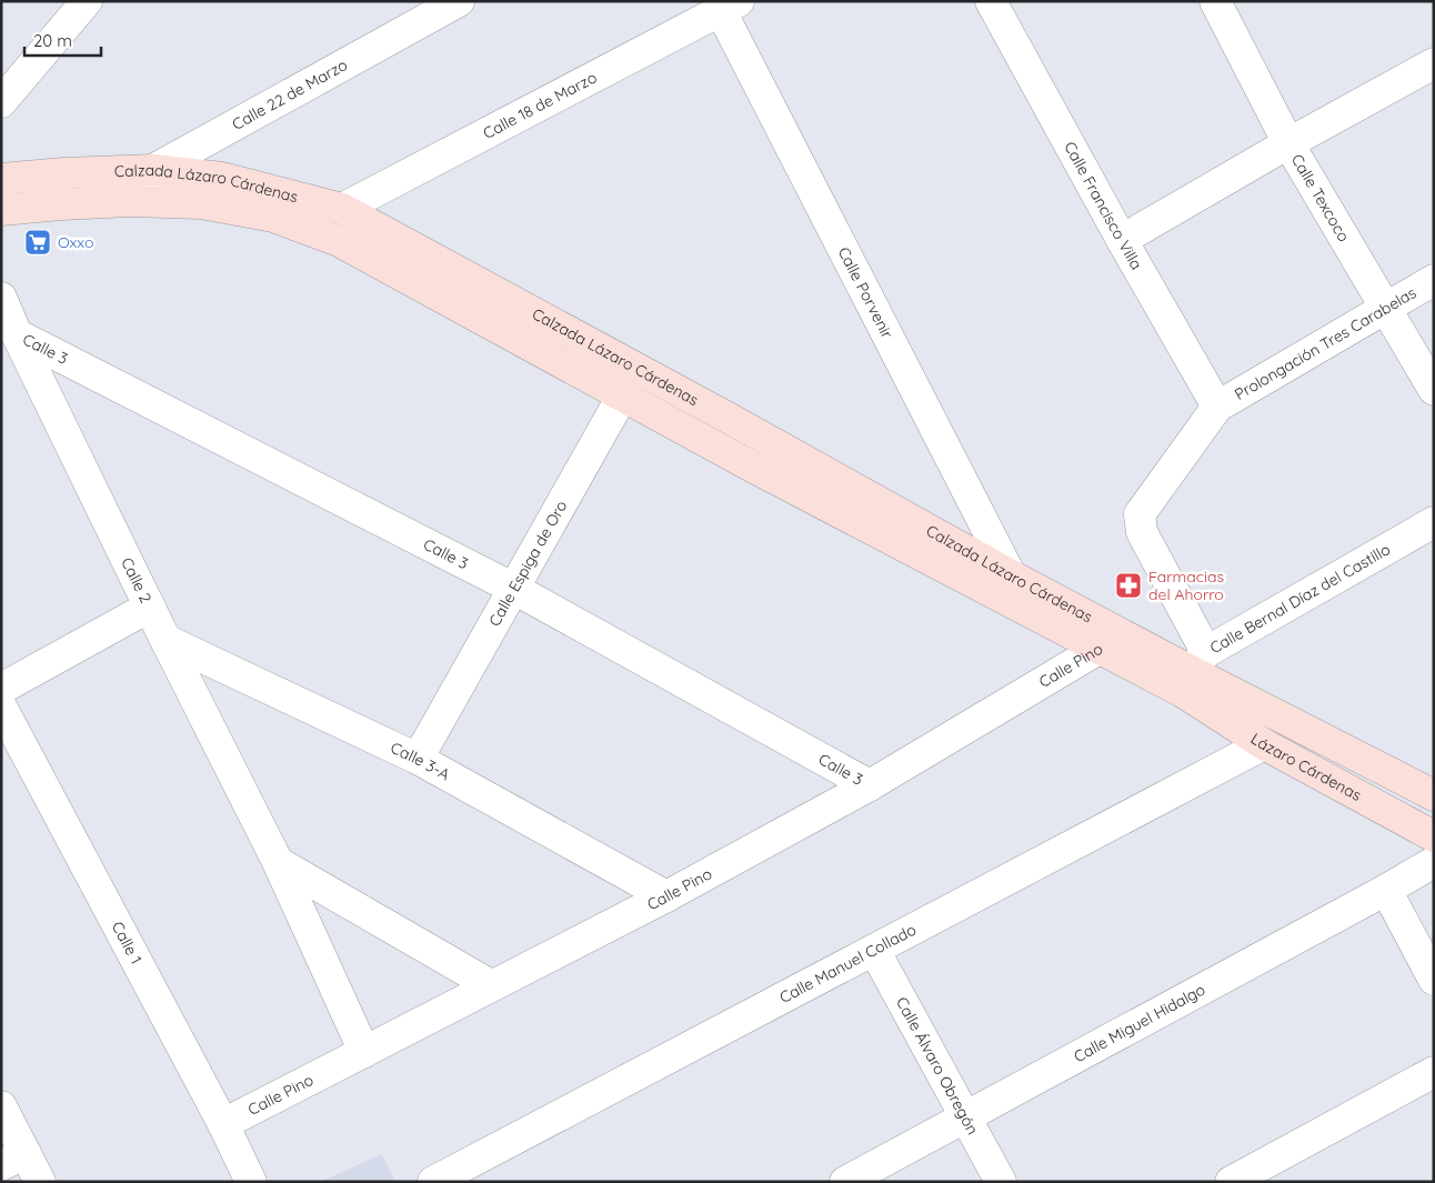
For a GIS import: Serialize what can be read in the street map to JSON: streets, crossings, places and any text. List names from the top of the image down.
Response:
{
  "streets": {
    "street": [
      "Calle 22 de Marzo",
      "Calle 18 de Marzo",
      "Calzada Lázaro Cárdenas",
      "Calle Texcoco",
      "Calle Francisco Villa",
      "Calle Porvenir",
      "Prolongación Tres Carabelas",
      "Calle 3",
      "Calle Espiga de Oro",
      "Calle 2",
      "Calle Bernal Díaz del Castillo",
      "Calle Pino",
      "Calle 3-A",
      "Lázaro Cárdenas",
      "Calle 1",
      "Calle Manuel Collado",
      "Calle Miguel Hidalgo",
      "Calle Álvaro Obregón"
    ]
  },
  "crossings": [
    ["Calle 22 de Marzo", "Calzada Lázaro Cárdenas"],
    ["Calle 18 de Marzo", "Calzada Lázaro Cárdenas"],
    ["Calle 18 de Marzo", "Calle Porvenir"],
    ["Calzada Lázaro Cárdenas", "Calle Porvenir"],
    ["Calzada Lázaro Cárdenas", "Calle Espiga de Oro"],
    ["Calzada Lázaro Cárdenas", "Calle Bernal Díaz del Castillo"],
    ["Calzada Lázaro Cárdenas", "Calle Pino"],
    ["Calzada Lázaro Cárdenas", "Lázaro Cárdenas"],
    ["Calle Texcoco", "Prolongación Tres Carabelas"],
    ["Calle Francisco Villa", "Prolongación Tres Carabelas"],
    ["Calle 3", "Calle Espiga de Oro"],
    ["Calle 3", "Calle 2"],
    ["Calle 3", "Calle Pino"],
    ["Calle Espiga de Oro", "Calle 3-A"],
    ["Calle 2", "Calle Pino"],
    ["Calle 2", "Calle 3-A"],
    ["Calle Bernal Díaz del Castillo", "Lázaro Cárdenas"],
    ["Calle Pino", "Calle 3-A"],
    ["Calle Pino", "Calle 1"],
    ["Lázaro Cárdenas", "Calle Manuel Collado"],
    ["Calle Manuel Collado", "Calle Álvaro Obregón"],
    ["Calle Miguel Hidalgo", "Calle Álvaro Obregón"]
  ],
  "places": {
    "supermarket": ["Oxxo"],
    "pharmacy": ["Farmacias del Ahorro"]
  },
  "scale_bar": "20 m"
}
